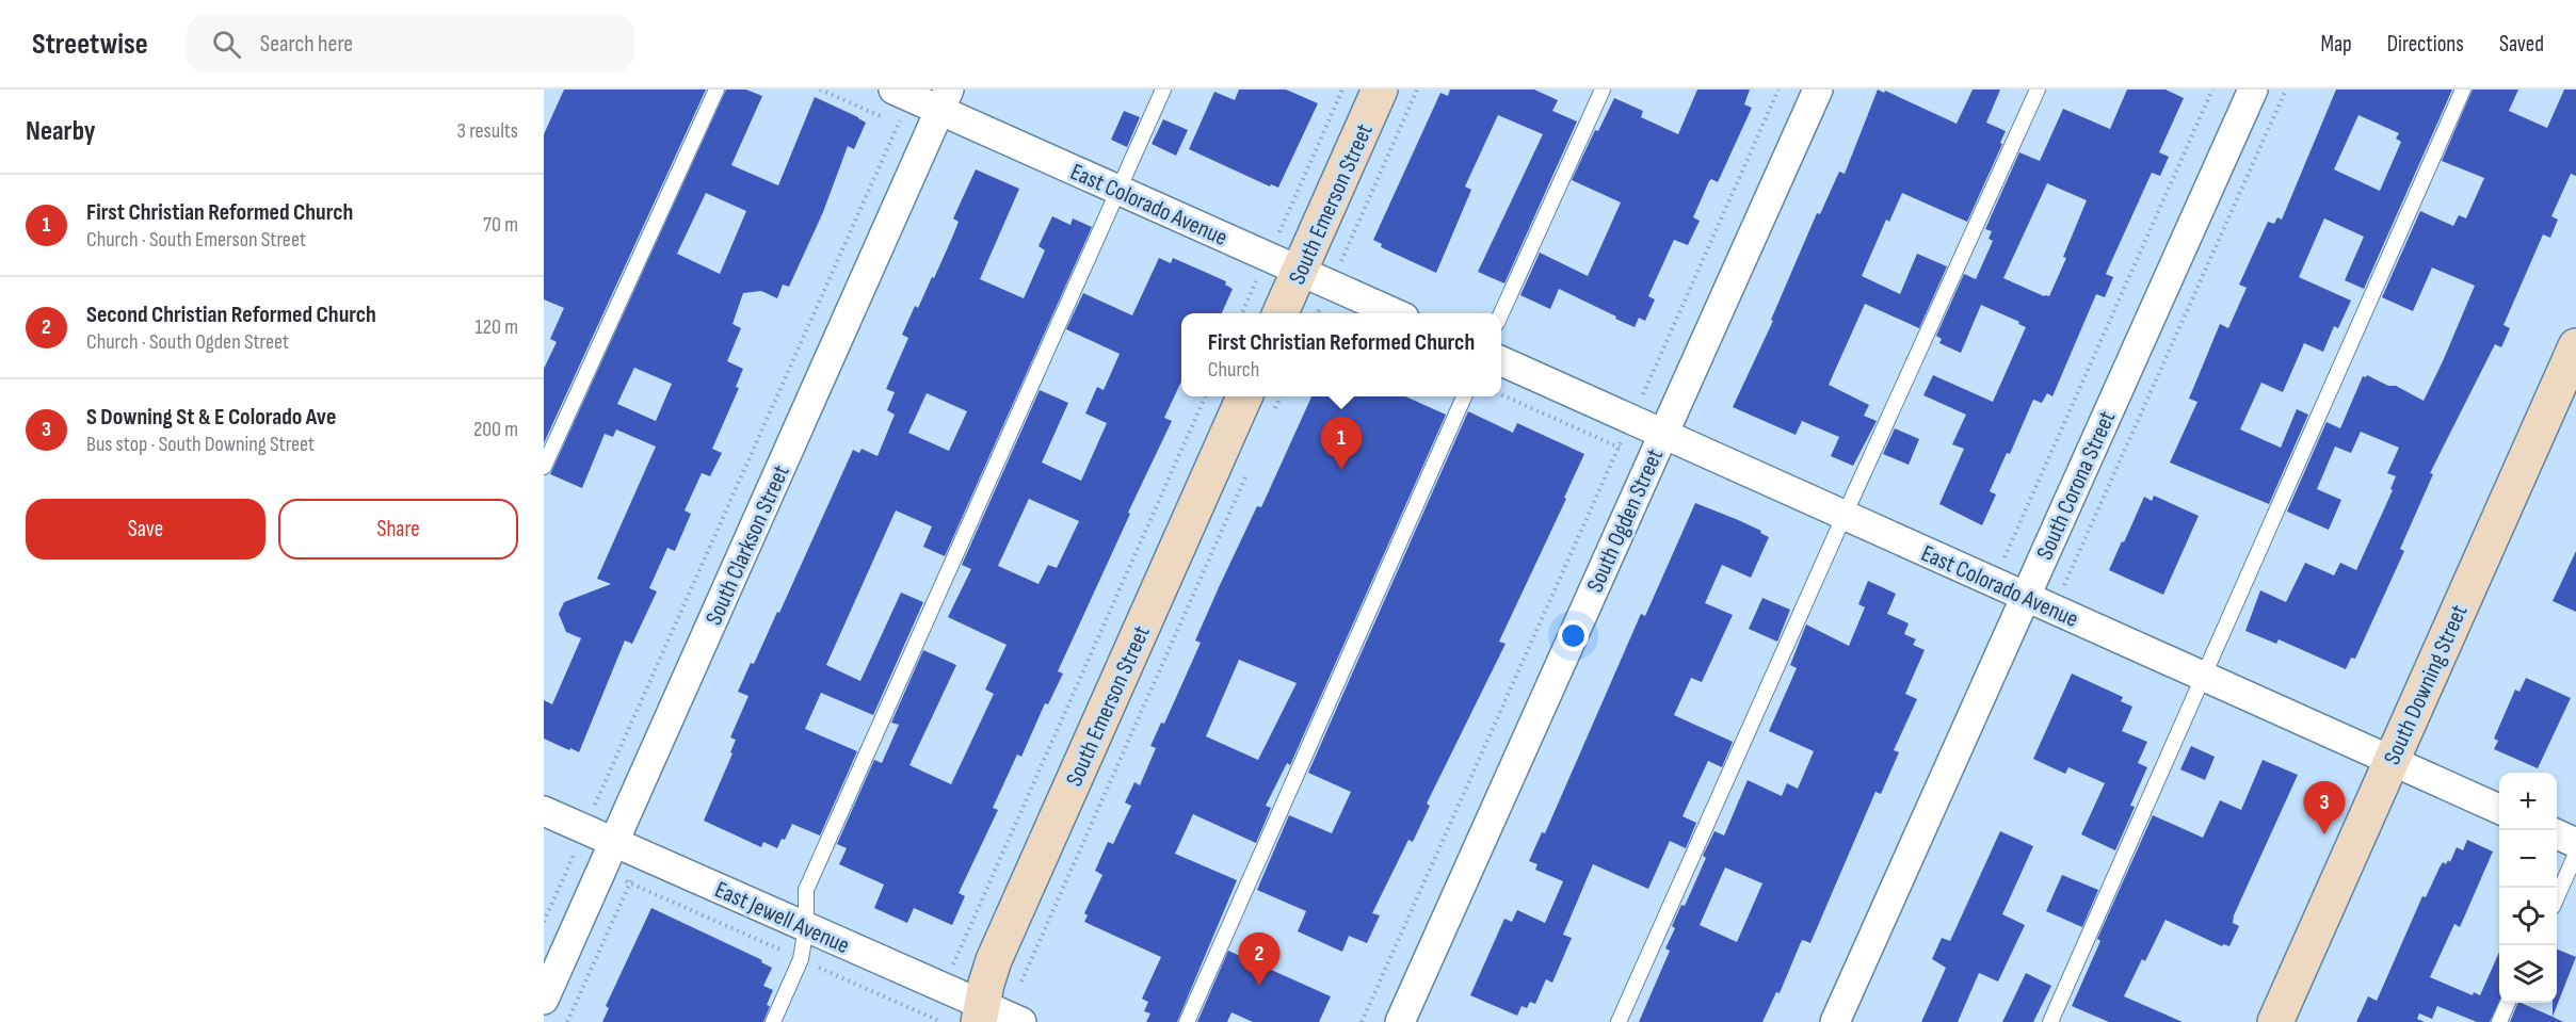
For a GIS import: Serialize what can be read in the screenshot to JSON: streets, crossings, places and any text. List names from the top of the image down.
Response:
{
  "streets": {
    "street": [
      "East Colorado Avenue",
      "South Emerson Street",
      "South Corona Street",
      "South Ogden Street",
      "South Clarkson Street",
      "South Downing Street",
      "East Jewell Avenue"
    ]
  },
  "crossings": [
    ["East Colorado Avenue", "South Emerson Street"],
    ["East Colorado Avenue", "South Corona Street"],
    ["East Colorado Avenue", "South Ogden Street"],
    ["East Colorado Avenue", "South Clarkson Street"],
    ["East Colorado Avenue", "South Downing Street"],
    ["South Emerson Street", "East Jewell Avenue"],
    ["South Clarkson Street", "East Jewell Avenue"]
  ],
  "page": {
    "header": "Streetwise",
    "search": "Search here",
    "nav": ["Map", "Directions", "Saved"],
    "heading": ["Nearby", "3 results"],
    "list": [
      {
        "mark": "1",
        "name": "First Christian Reformed Church",
        "note": "Church · South Emerson Street",
        "value": "70 m"
      },
      {
        "mark": "2",
        "name": "Second Christian Reformed Church",
        "note": "Church · South Ogden Street",
        "value": "120 m"
      },
      {
        "mark": "3",
        "name": "S Downing St & E Colorado Ave",
        "note": "Bus stop · South Downing Street",
        "value": "200 m"
      }
    ],
    "popup": ["First Christian Reformed Church", "Church"],
    "pins": ["1", "3", "2"],
    "buttons": ["Save", "Share"],
    "map_buttons": ["+", "−"]
  }
}
